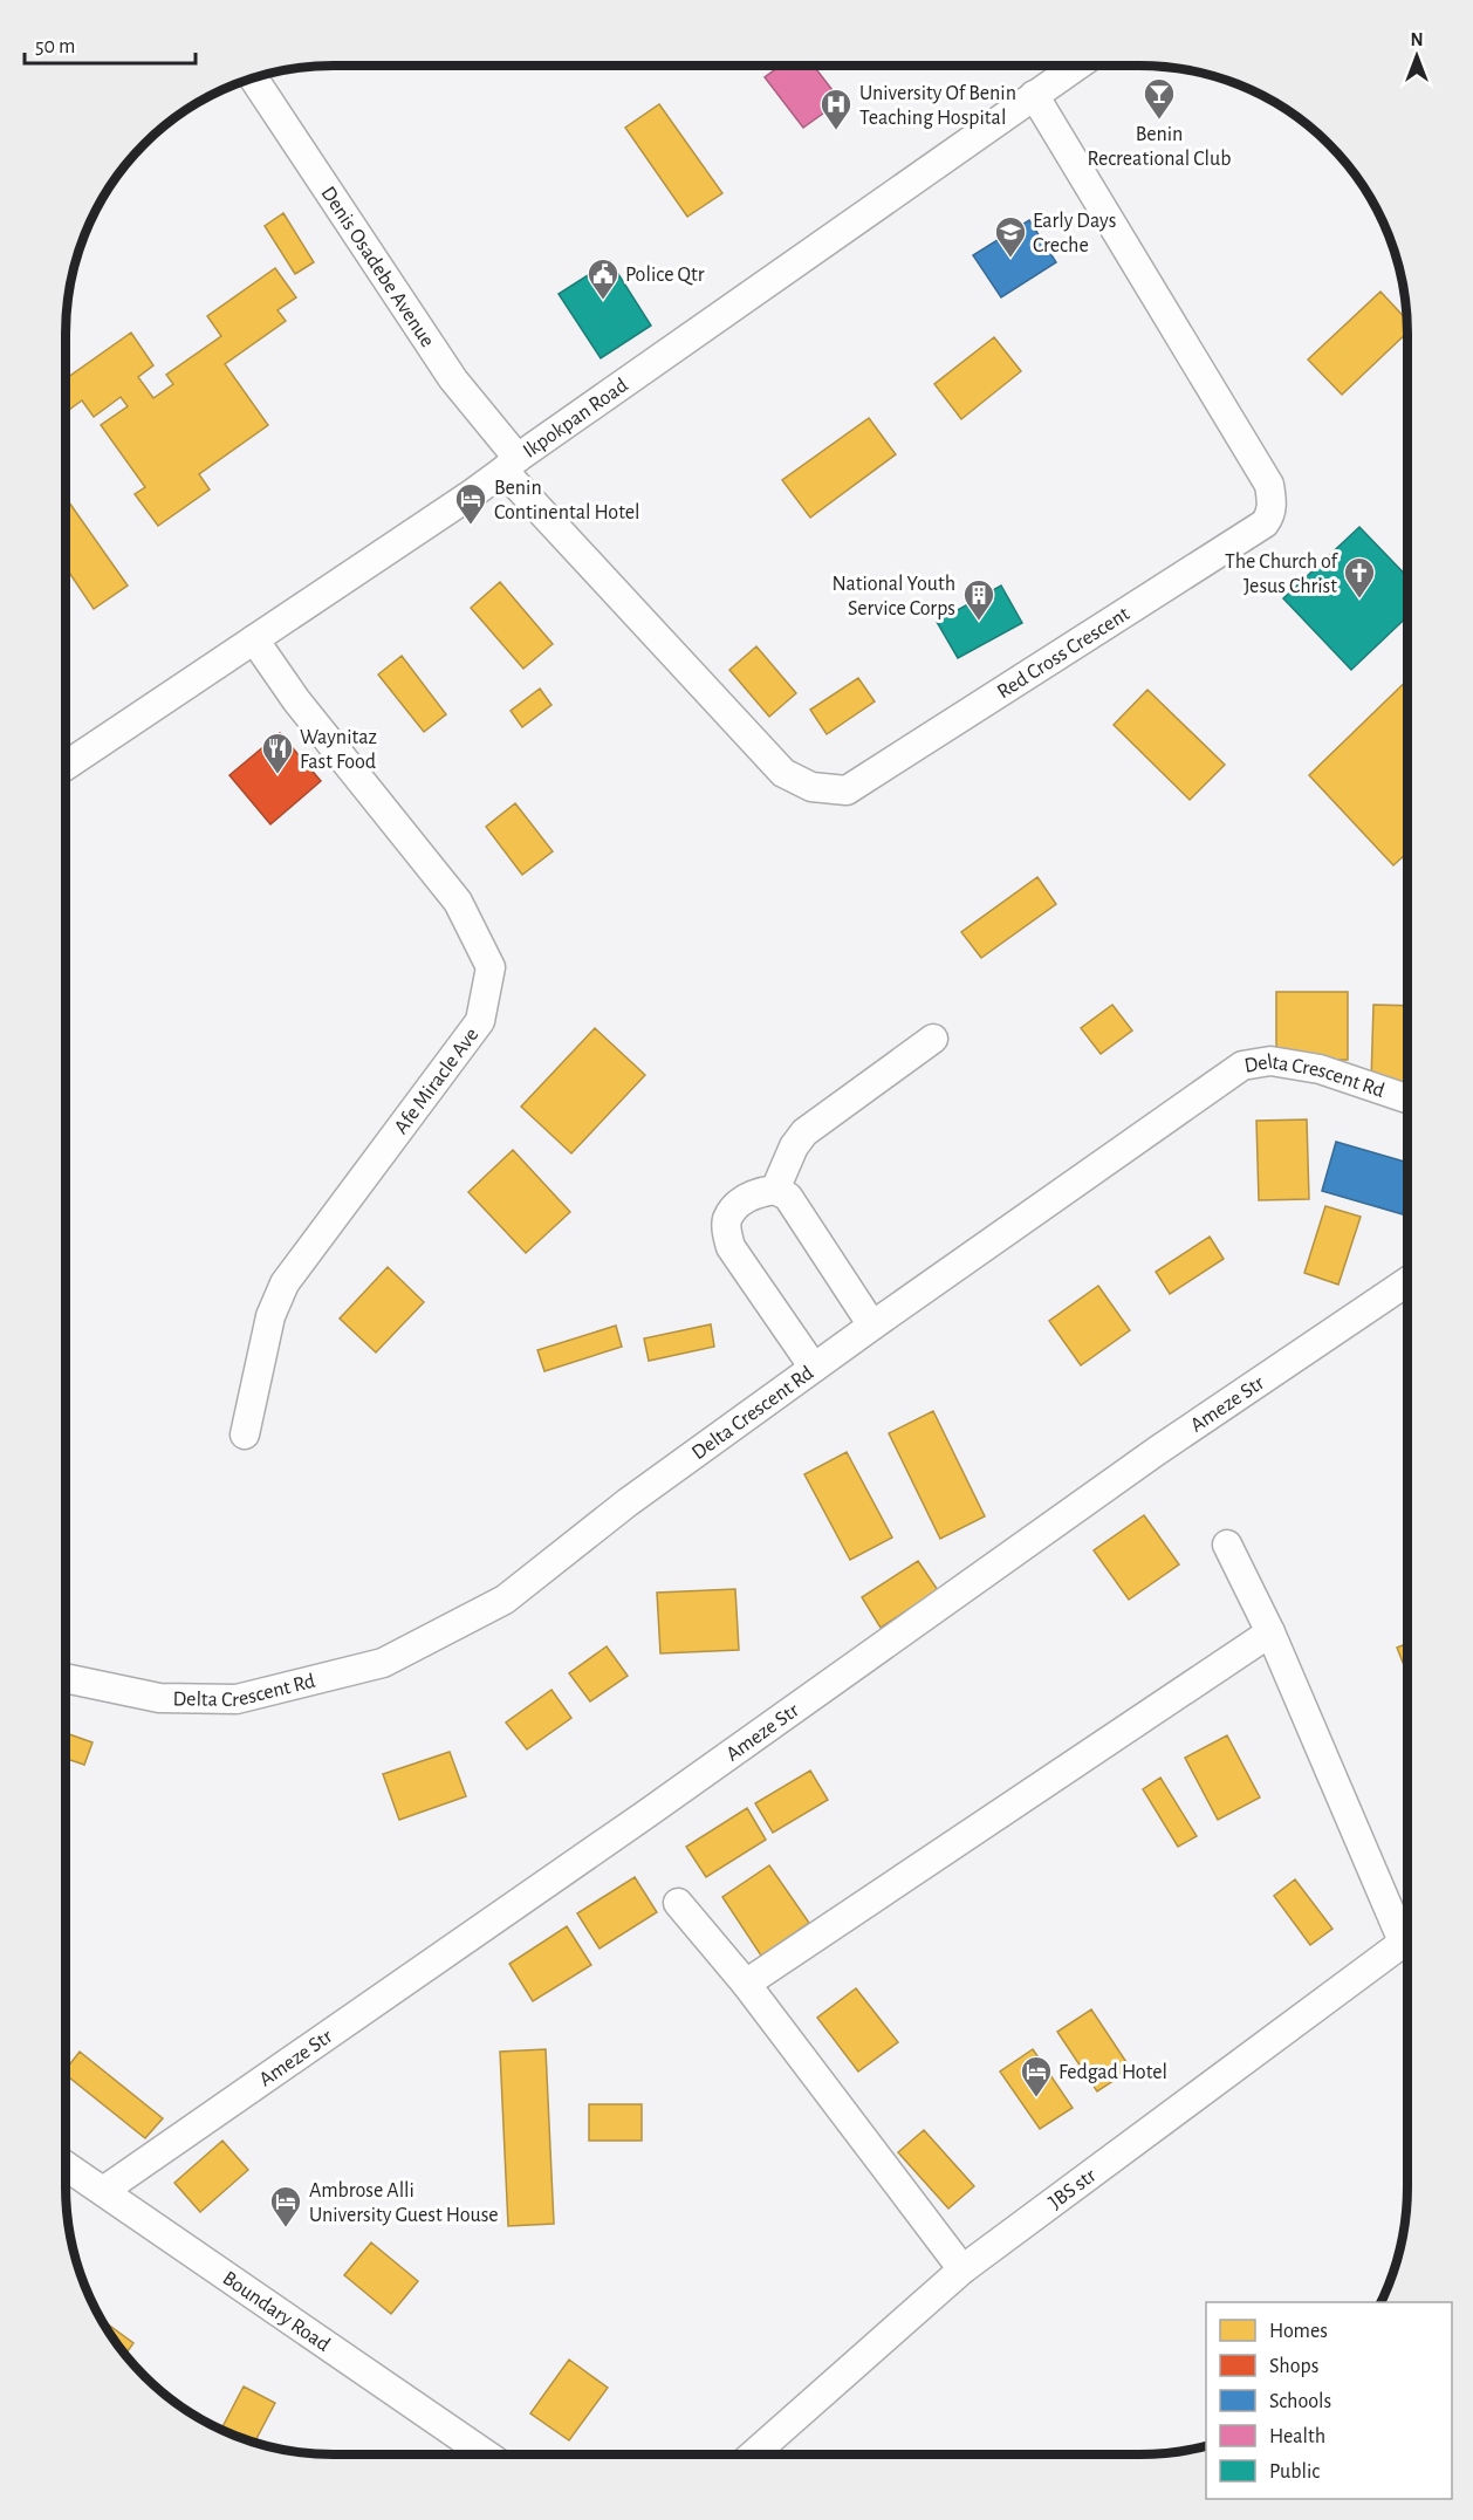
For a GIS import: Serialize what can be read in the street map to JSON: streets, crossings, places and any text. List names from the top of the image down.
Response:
{
  "streets": {
    "street": [
      "Denis Osadebe Avenue",
      "Ikpokpan Road",
      "Red Cross Crescent",
      "Afe Miracle Ave",
      "Delta Crescent Rd",
      "Ameze Str",
      "JBS str",
      "Boundary Road"
    ]
  },
  "crossings": [
    ["Denis Osadebe Avenue", "Ikpokpan Road"],
    ["Denis Osadebe Avenue", "Red Cross Crescent"],
    ["Ikpokpan Road", "Red Cross Crescent"],
    ["Ikpokpan Road", "Afe Miracle Ave"],
    ["Ameze Str", "Boundary Road"]
  ],
  "places": {
    "bar": ["Benin Recreational Club"],
    "hospital": ["University Of Benin Teaching Hospital"],
    "school or university": ["Early Days Creche"],
    "public building": ["Police Qtr"],
    "hotel": ["Benin Continental Hotel", "Fedgad Hotel", "Ambrose Alli University Guest House"],
    "church": ["The Church of Jesus Christ"],
    "building": ["National Youth Service Corps"],
    "restaurant": ["Waynitaz Fast Food"]
  },
  "legend": [
    "Homes",
    "Shops",
    "Schools",
    "Health",
    "Public"
  ],
  "scale_bar": "50 m",
  "north": "top"
}
